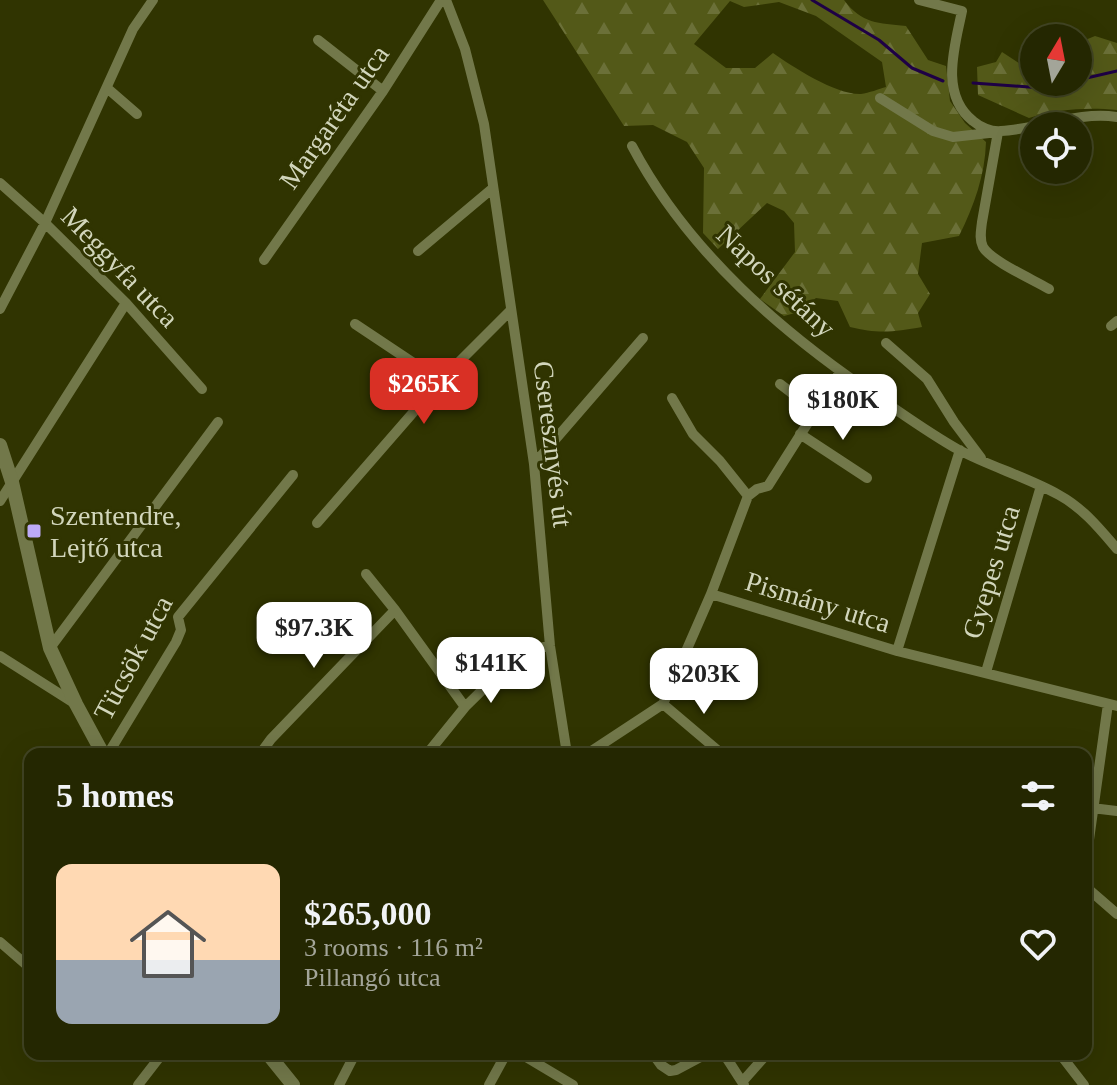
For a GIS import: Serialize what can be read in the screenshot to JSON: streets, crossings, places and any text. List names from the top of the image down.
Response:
{
  "streets": {
    "street": [
      "Margaréta utca",
      "Meggyfa utca",
      "Napos sétány",
      "Cseresznyés út",
      "Gyepes utca",
      "Pismány utca",
      "Tücsök utca"
    ]
  },
  "crossings": [
    ["Margaréta utca", "Cseresznyés út"],
    ["Napos sétány", "Gyepes utca"],
    ["Gyepes utca", "Pismány utca"]
  ],
  "places": {
    "transit": ["Szentendre, Lejtő utca"]
  },
  "north": "top",
  "page": {
    "price": [
      "$265K",
      "$180K",
      "$97.3K",
      "$141K",
      "$203K"
    ],
    "heading": "5 homes",
    "list": [
      {
        "name": "$265,000",
        "note": "3 rooms · 116 m² · Pillangó utca"
      }
    ]
  }
}
